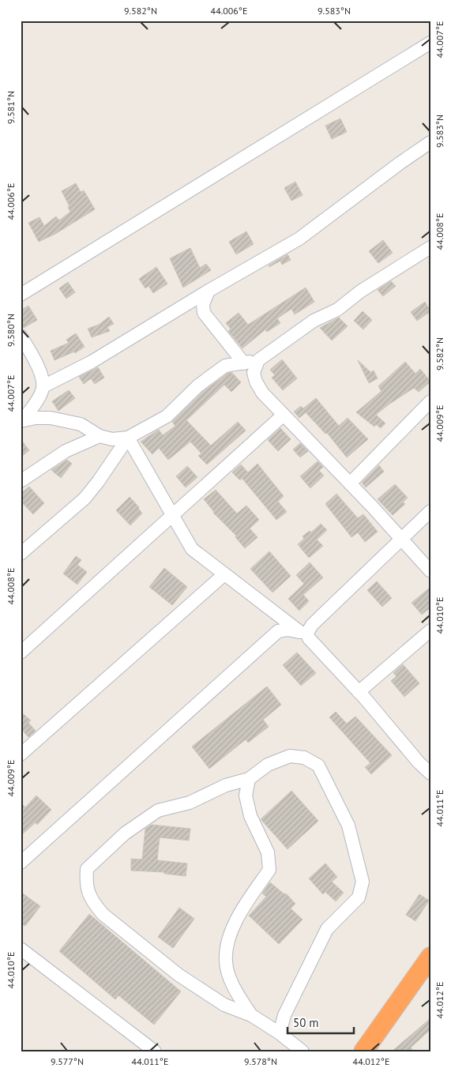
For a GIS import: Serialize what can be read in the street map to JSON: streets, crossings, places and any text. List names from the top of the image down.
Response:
{
  "scale_bar": "50 m",
  "coordinates": [
    "9.582°N",
    "44.006°E",
    "9.583°N",
    "44.007°E",
    "9.581°N",
    "44.008°E",
    "9.580°N",
    "44.009°E",
    "44.010°E",
    "44.011°E",
    "44.012°E",
    "9.577°N",
    "9.578°N"
  ]
}
